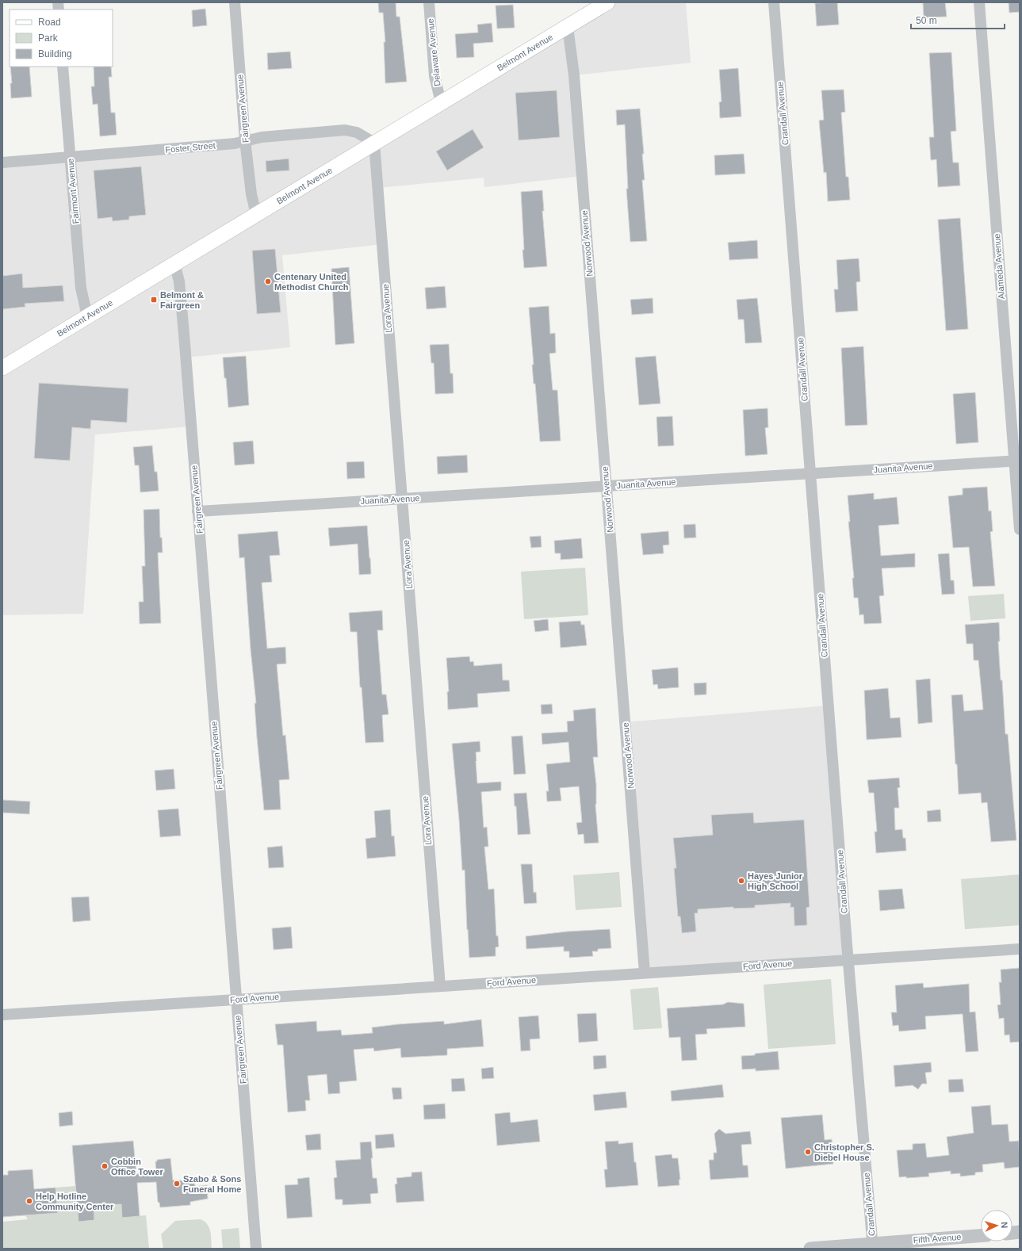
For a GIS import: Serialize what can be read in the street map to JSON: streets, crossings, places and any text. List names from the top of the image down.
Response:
{
  "streets": {
    "main road": ["Belmont Avenue"],
    "street": [
      "Delaware Avenue",
      "Fairgreen Avenue",
      "Crandall Avenue",
      "Foster Street",
      "Fairmont Avenue",
      "Norwood Avenue",
      "Alameda Avenue",
      "Lora Avenue",
      "Juanita Avenue",
      "Ford Avenue",
      "Fifth Avenue"
    ]
  },
  "crossings": [
    ["Delaware Avenue", "Belmont Avenue"],
    ["Belmont Avenue", "Fairgreen Avenue"],
    ["Belmont Avenue", "Foster Street"],
    ["Belmont Avenue", "Fairmont Avenue"],
    ["Belmont Avenue", "Norwood Avenue"],
    ["Belmont Avenue", "Lora Avenue"],
    ["Fairgreen Avenue", "Foster Street"],
    ["Fairgreen Avenue", "Juanita Avenue"],
    ["Fairgreen Avenue", "Ford Avenue"],
    ["Crandall Avenue", "Juanita Avenue"],
    ["Crandall Avenue", "Ford Avenue"],
    ["Crandall Avenue", "Fifth Avenue"],
    ["Foster Street", "Fairmont Avenue"],
    ["Foster Street", "Lora Avenue"],
    ["Norwood Avenue", "Juanita Avenue"],
    ["Norwood Avenue", "Ford Avenue"],
    ["Alameda Avenue", "Juanita Avenue"],
    ["Lora Avenue", "Juanita Avenue"],
    ["Lora Avenue", "Ford Avenue"]
  ],
  "places": {
    "other": [
      "Centenary United Methodist Church",
      "Hayes Junior High School",
      "Christopher S. Diebel House",
      "Cobbin Office Tower",
      "Szabo & Sons Funeral Home",
      "Help Hotline Community Center"
    ],
    "transit": ["Belmont & Fairgreen"]
  },
  "legend": ["Road", "Park", "Building"],
  "scale_bar": "50 m",
  "north": "right"
}
